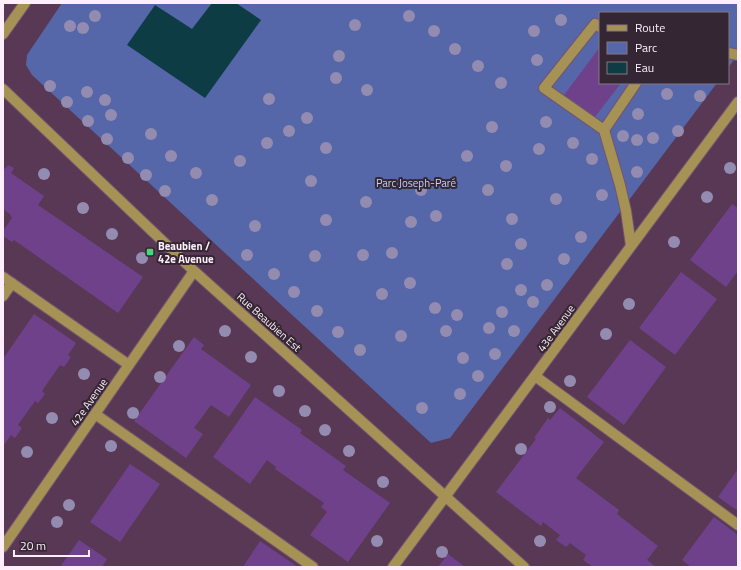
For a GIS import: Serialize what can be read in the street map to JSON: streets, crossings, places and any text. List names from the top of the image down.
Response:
{
  "streets": {
    "street": ["Rue Beaubien Est", "43e Avenue", "42e Avenue"]
  },
  "crossings": [
    ["Rue Beaubien Est", "43e Avenue"],
    ["Rue Beaubien Est", "42e Avenue"]
  ],
  "parks": ["Parc Joseph-Paré"],
  "places": {
    "transit": ["Beaubien / 42e Avenue"]
  },
  "legend": ["Route", "Parc", "Eau"],
  "scale_bar": "20 m"
}
